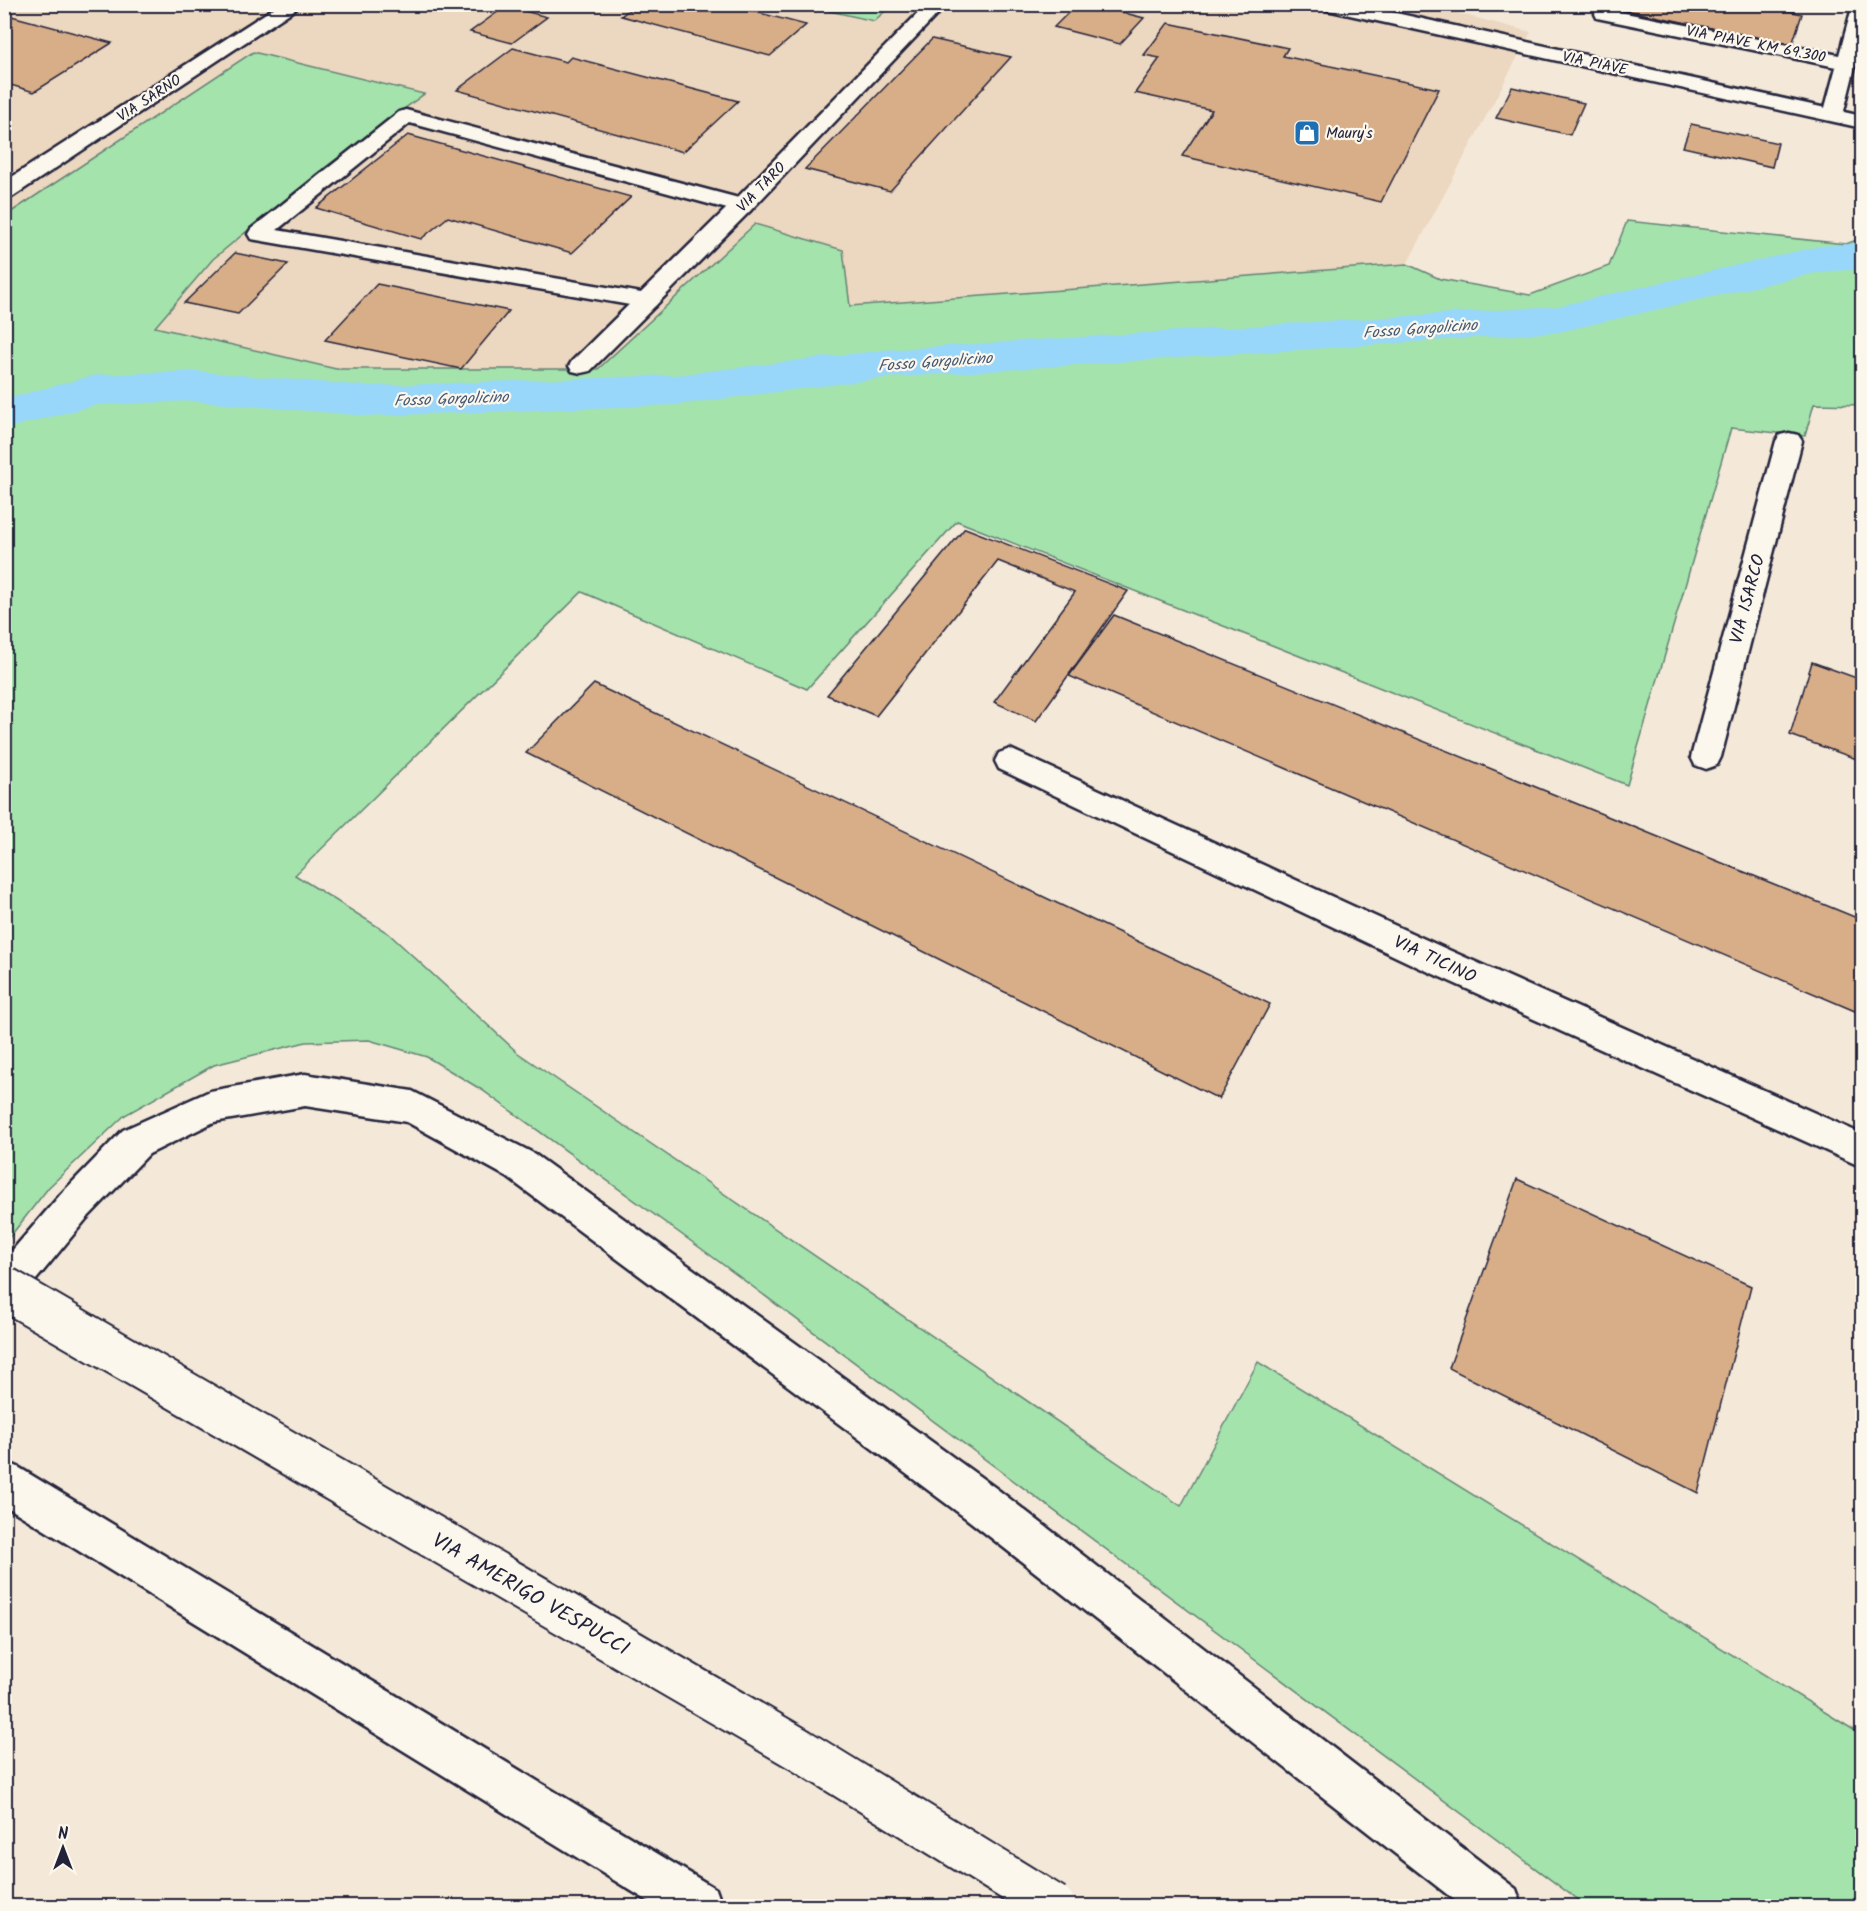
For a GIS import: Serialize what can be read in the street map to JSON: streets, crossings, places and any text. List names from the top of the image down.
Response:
{
  "streets": {
    "street": [
      "VIA PIAVE KM 69.300",
      "VIA PIAVE",
      "VIA SARNO",
      "VIA TARO",
      "VIA ISARCO",
      "VIA TICINO",
      "VIA AMERIGO VESPUCCI"
    ]
  },
  "water": ["Fosso Gorgolicino"],
  "places": {
    "shop": ["Maury's"]
  },
  "north": "top"
}
